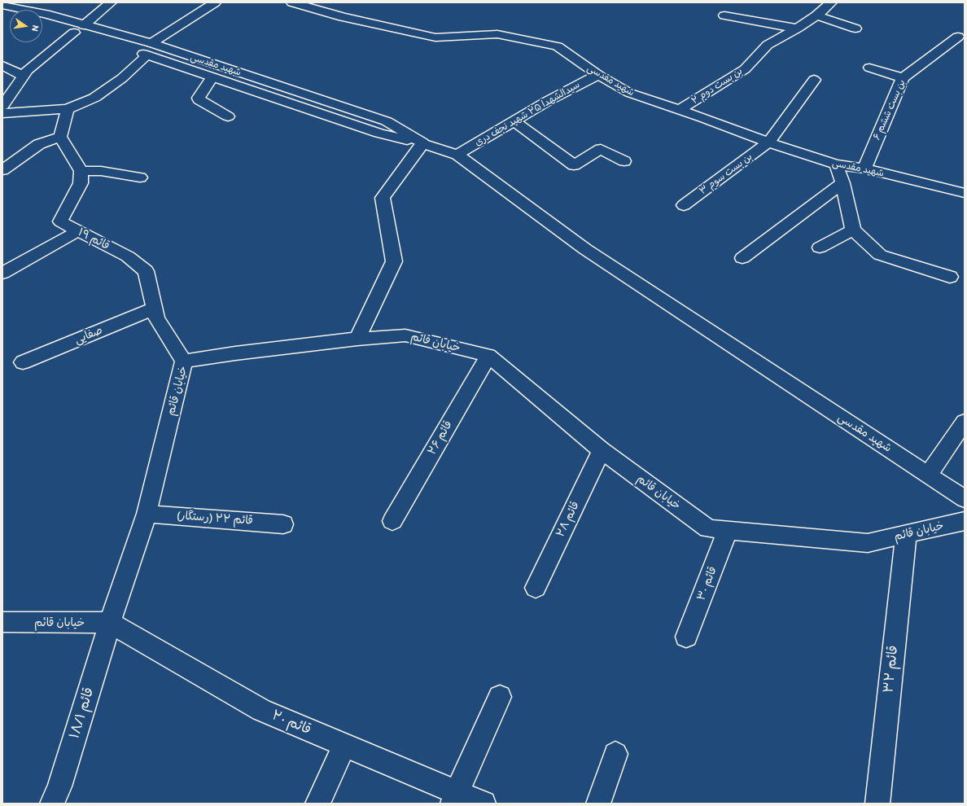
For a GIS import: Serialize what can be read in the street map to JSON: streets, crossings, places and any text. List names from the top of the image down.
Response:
{
  "streets": {
    "street": [
      "شهید مقدسی",
      "بن بست دوم ۲",
      "بن بست ششم ۶",
      "سیدالشهدا ۲۵ شهید نجف دری",
      "بن بست سوم ۳",
      "قائم ۱۹",
      "صفایی",
      "خیابان قائم",
      "قائم ۲۶",
      "قائم ۲۲ (رستگار)",
      "قائم ۲۸",
      "قائم ۳۰",
      "قائم ۳۲",
      "قائم ۱۸/۱",
      "قائم ۲۰"
    ]
  },
  "crossings": [
    ["شهید مقدسی", "بن بست دوم ۲"],
    ["شهید مقدسی", "بن بست ششم ۶"],
    ["شهید مقدسی", "سیدالشهدا ۲۵ شهید نجف دری"],
    ["شهید مقدسی", "بن بست سوم ۳"],
    ["قائم ۱۹", "صفایی"],
    ["قائم ۱۹", "خیابان قائم"],
    ["خیابان قائم", "قائم ۲۶"],
    ["خیابان قائم", "قائم ۲۲ (رستگار)"],
    ["خیابان قائم", "قائم ۲۸"],
    ["خیابان قائم", "قائم ۳۰"],
    ["خیابان قائم", "قائم ۳۲"],
    ["خیابان قائم", "قائم ۱۸/۱"],
    ["خیابان قائم", "قائم ۲۰"],
    ["قائم ۱۸/۱", "قائم ۲۰"]
  ],
  "north": "right"
}
